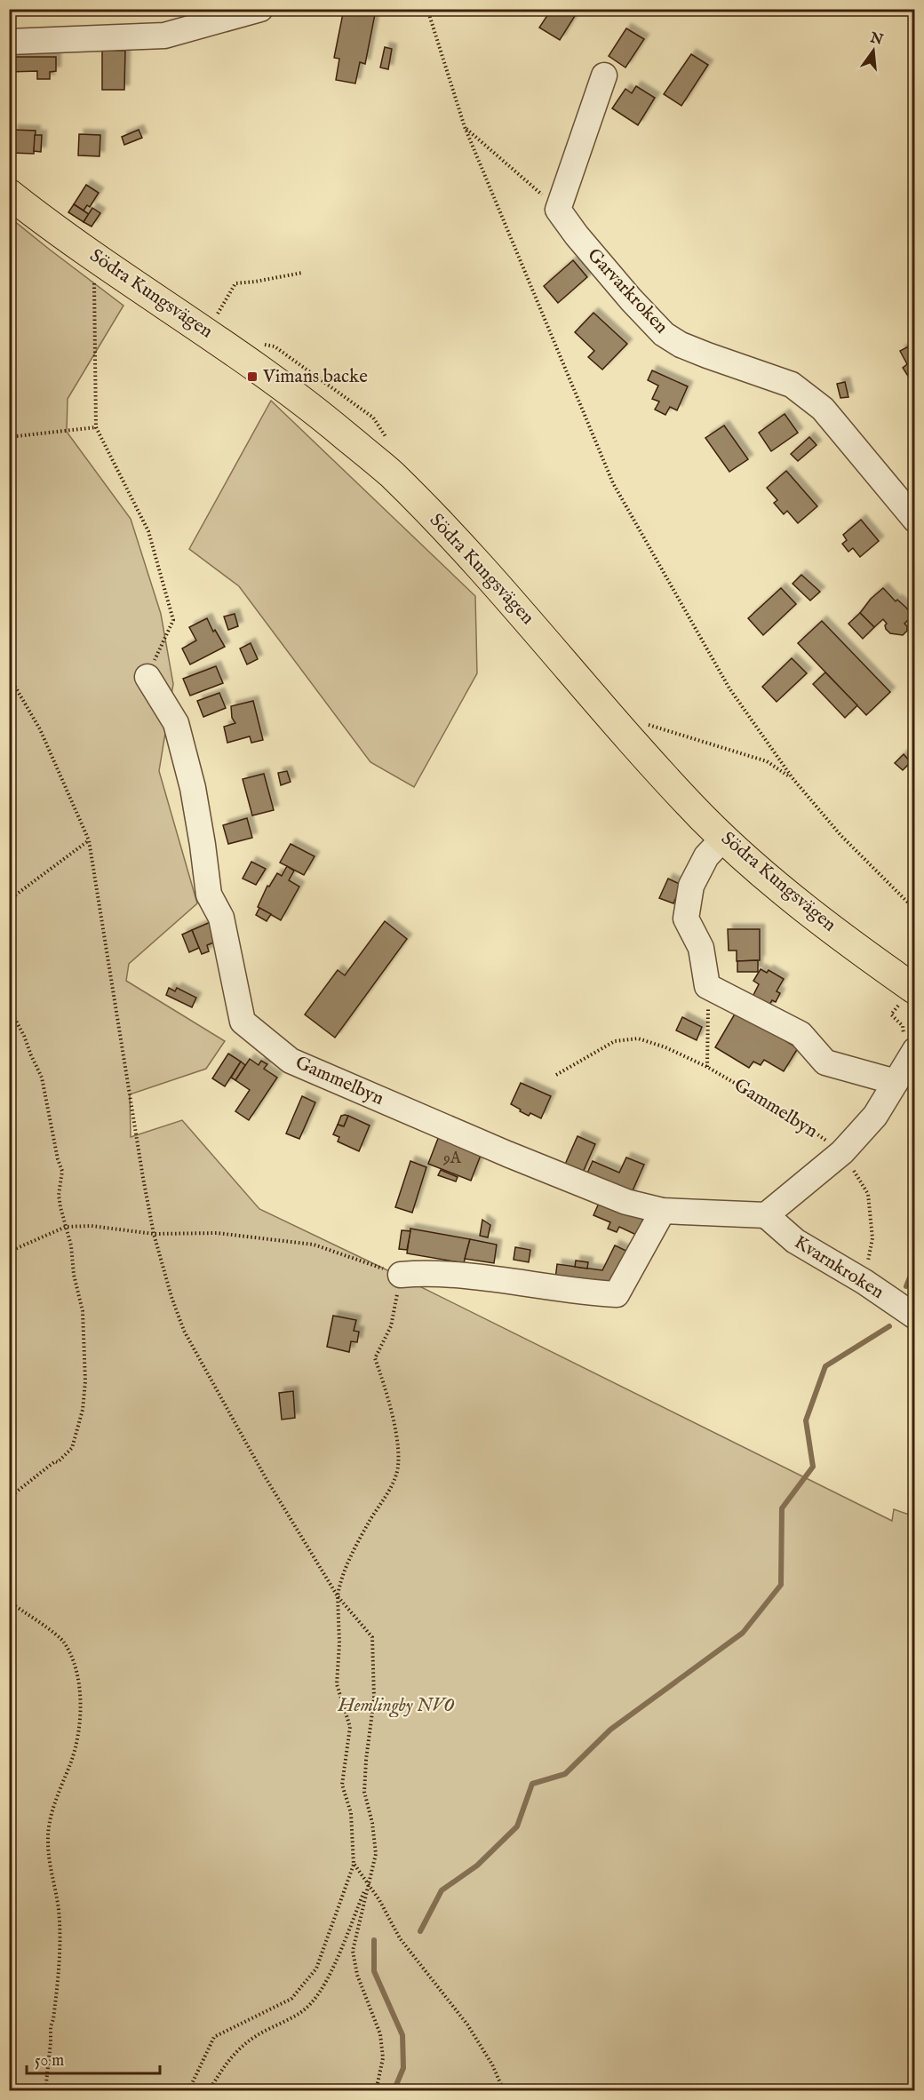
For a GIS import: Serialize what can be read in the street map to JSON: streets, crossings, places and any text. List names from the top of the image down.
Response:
{
  "streets": {
    "main road": ["Södra Kungsvägen"],
    "street": ["Garvarkroken", "Gammelbyn", "Kvarnkroken"]
  },
  "crossings": [
    ["Gammelbyn", "Kvarnkroken"]
  ],
  "parks": ["Hemlingby NVO"],
  "places": {
    "transit": ["Vimans backe"]
  },
  "house_numbers": ["9A"],
  "scale_bar": "50 m",
  "north": "top"
}
